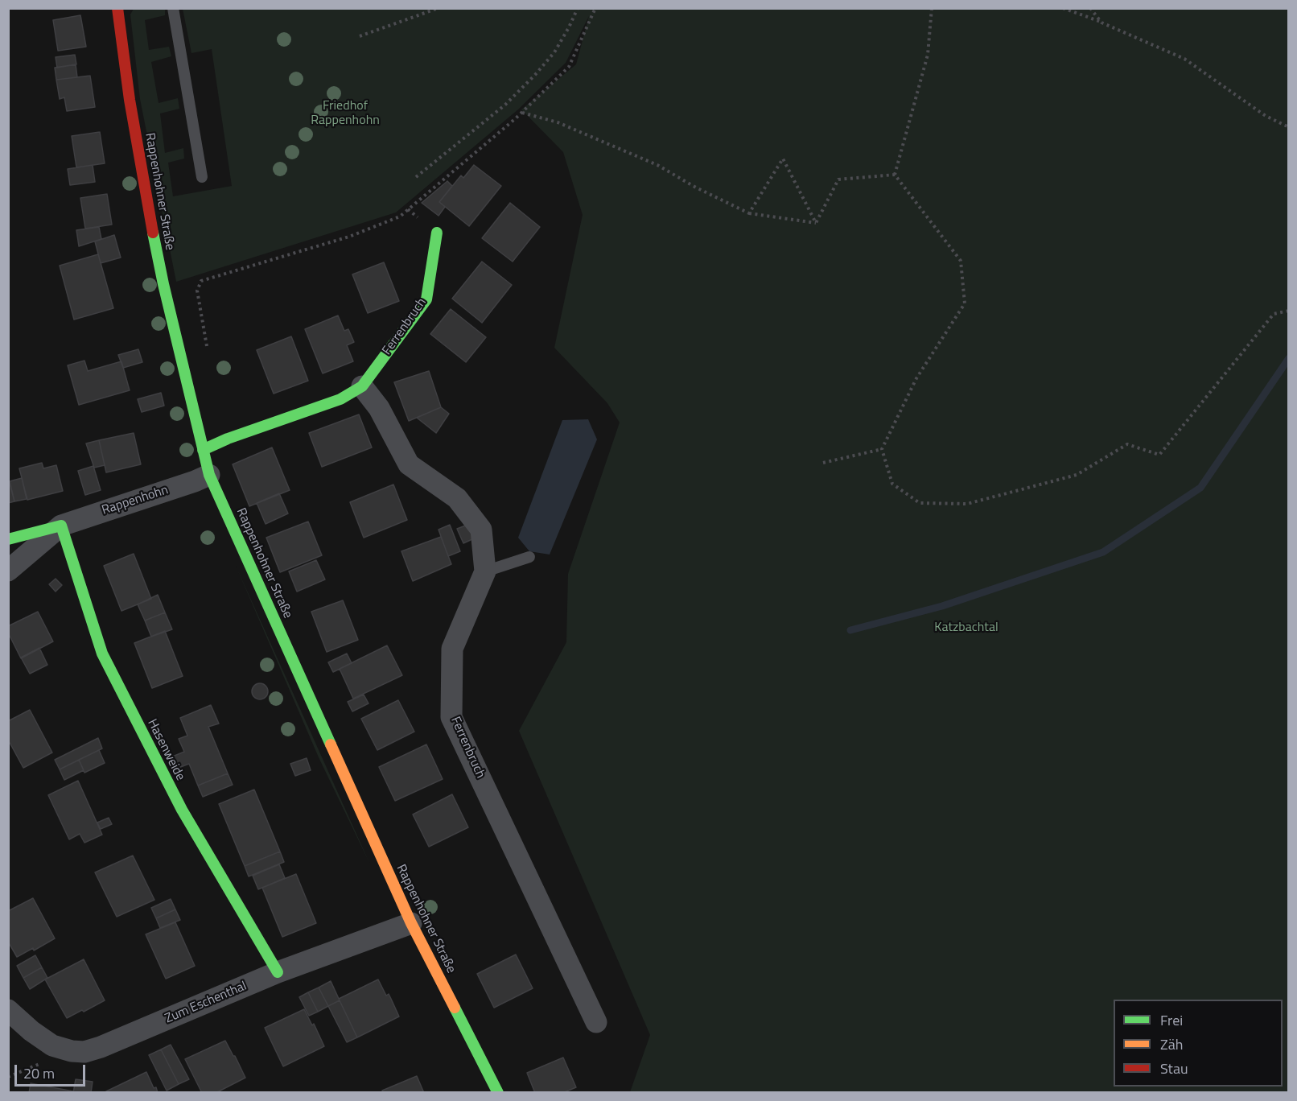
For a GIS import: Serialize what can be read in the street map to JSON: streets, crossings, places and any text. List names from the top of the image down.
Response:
{
  "streets": {
    "street": [
      "Rappenhohner Straße",
      "Ferrenbruch",
      "Rappenhohn",
      "Hasenweide",
      "Zum Eschenthal"
    ]
  },
  "crossings": [
    ["Rappenhohner Straße", "Ferrenbruch"],
    ["Rappenhohner Straße", "Rappenhohn"],
    ["Rappenhohner Straße", "Zum Eschenthal"],
    ["Rappenhohn", "Hasenweide"],
    ["Hasenweide", "Zum Eschenthal"]
  ],
  "parks": ["Friedhof Rappenhohn", "Katzbachtal"],
  "legend": ["Frei", "Zäh", "Stau"],
  "scale_bar": "20 m"
}
